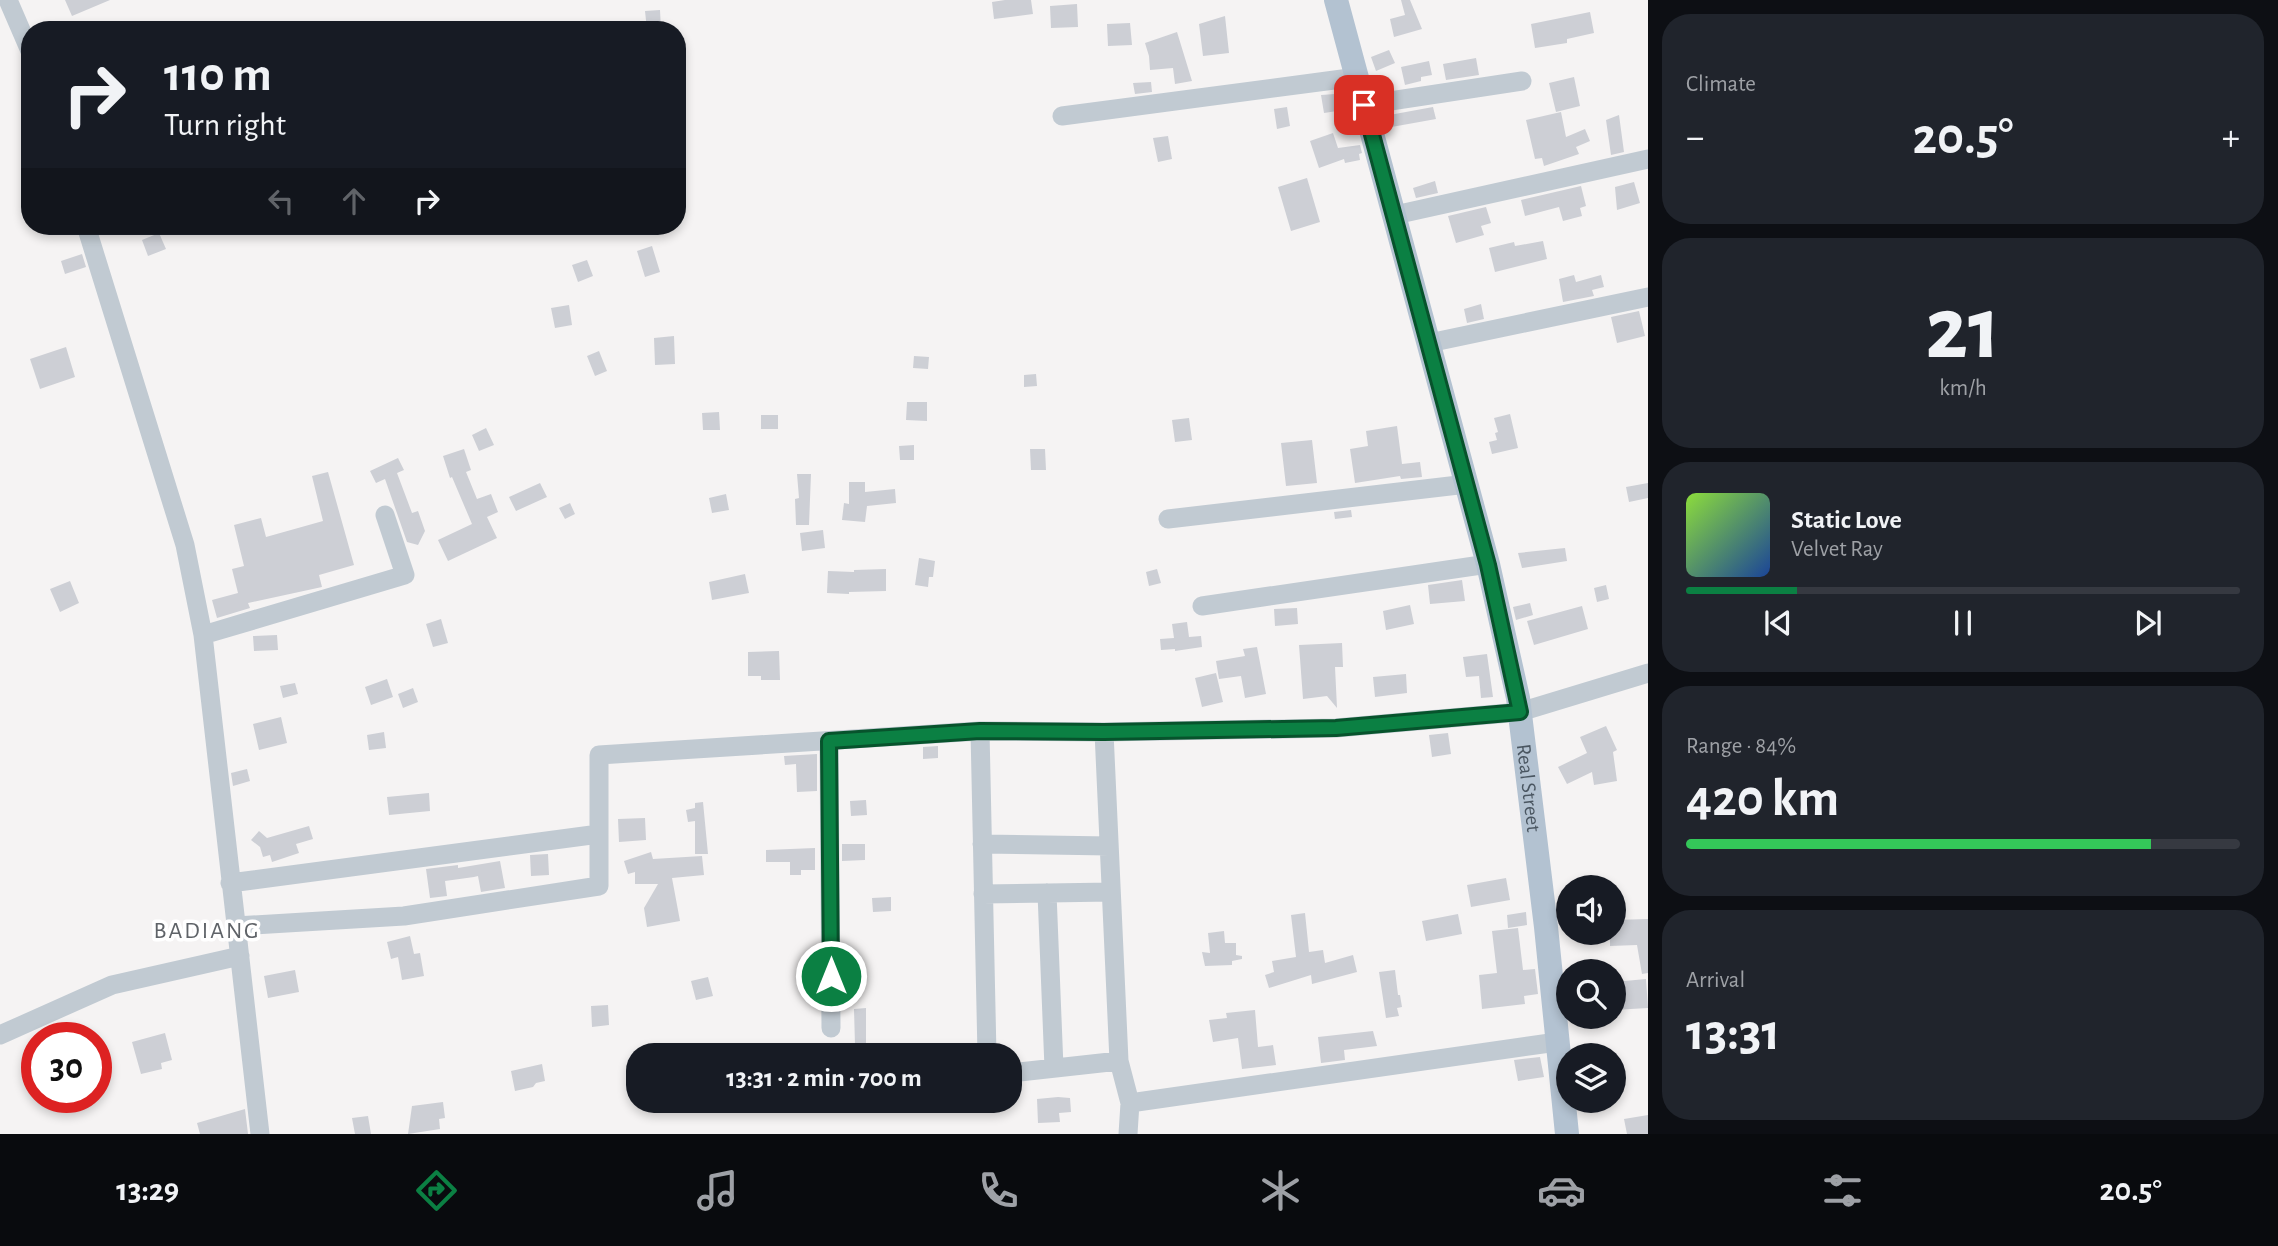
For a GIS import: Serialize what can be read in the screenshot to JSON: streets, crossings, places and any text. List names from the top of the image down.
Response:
{
  "streets": {
    "main road": ["Real Street"]
  },
  "districts": ["BADIANG"],
  "page": {
    "tile": [
      "Climate",
      ["21", "km/h"],
      ["Range · 84%", "420 km"],
      ["Arrival", "13:31"]
    ],
    "turn": ["110 m", "Turn right"],
    "heat": ["−", "20.5°", "+"],
    "song": ["Static Love", "Velvet Ray"],
    "limit": "30",
    "trip": "13:31 · 2 min · 700 m",
    "tabs": ["13:29", "20.5°"]
  }
}
